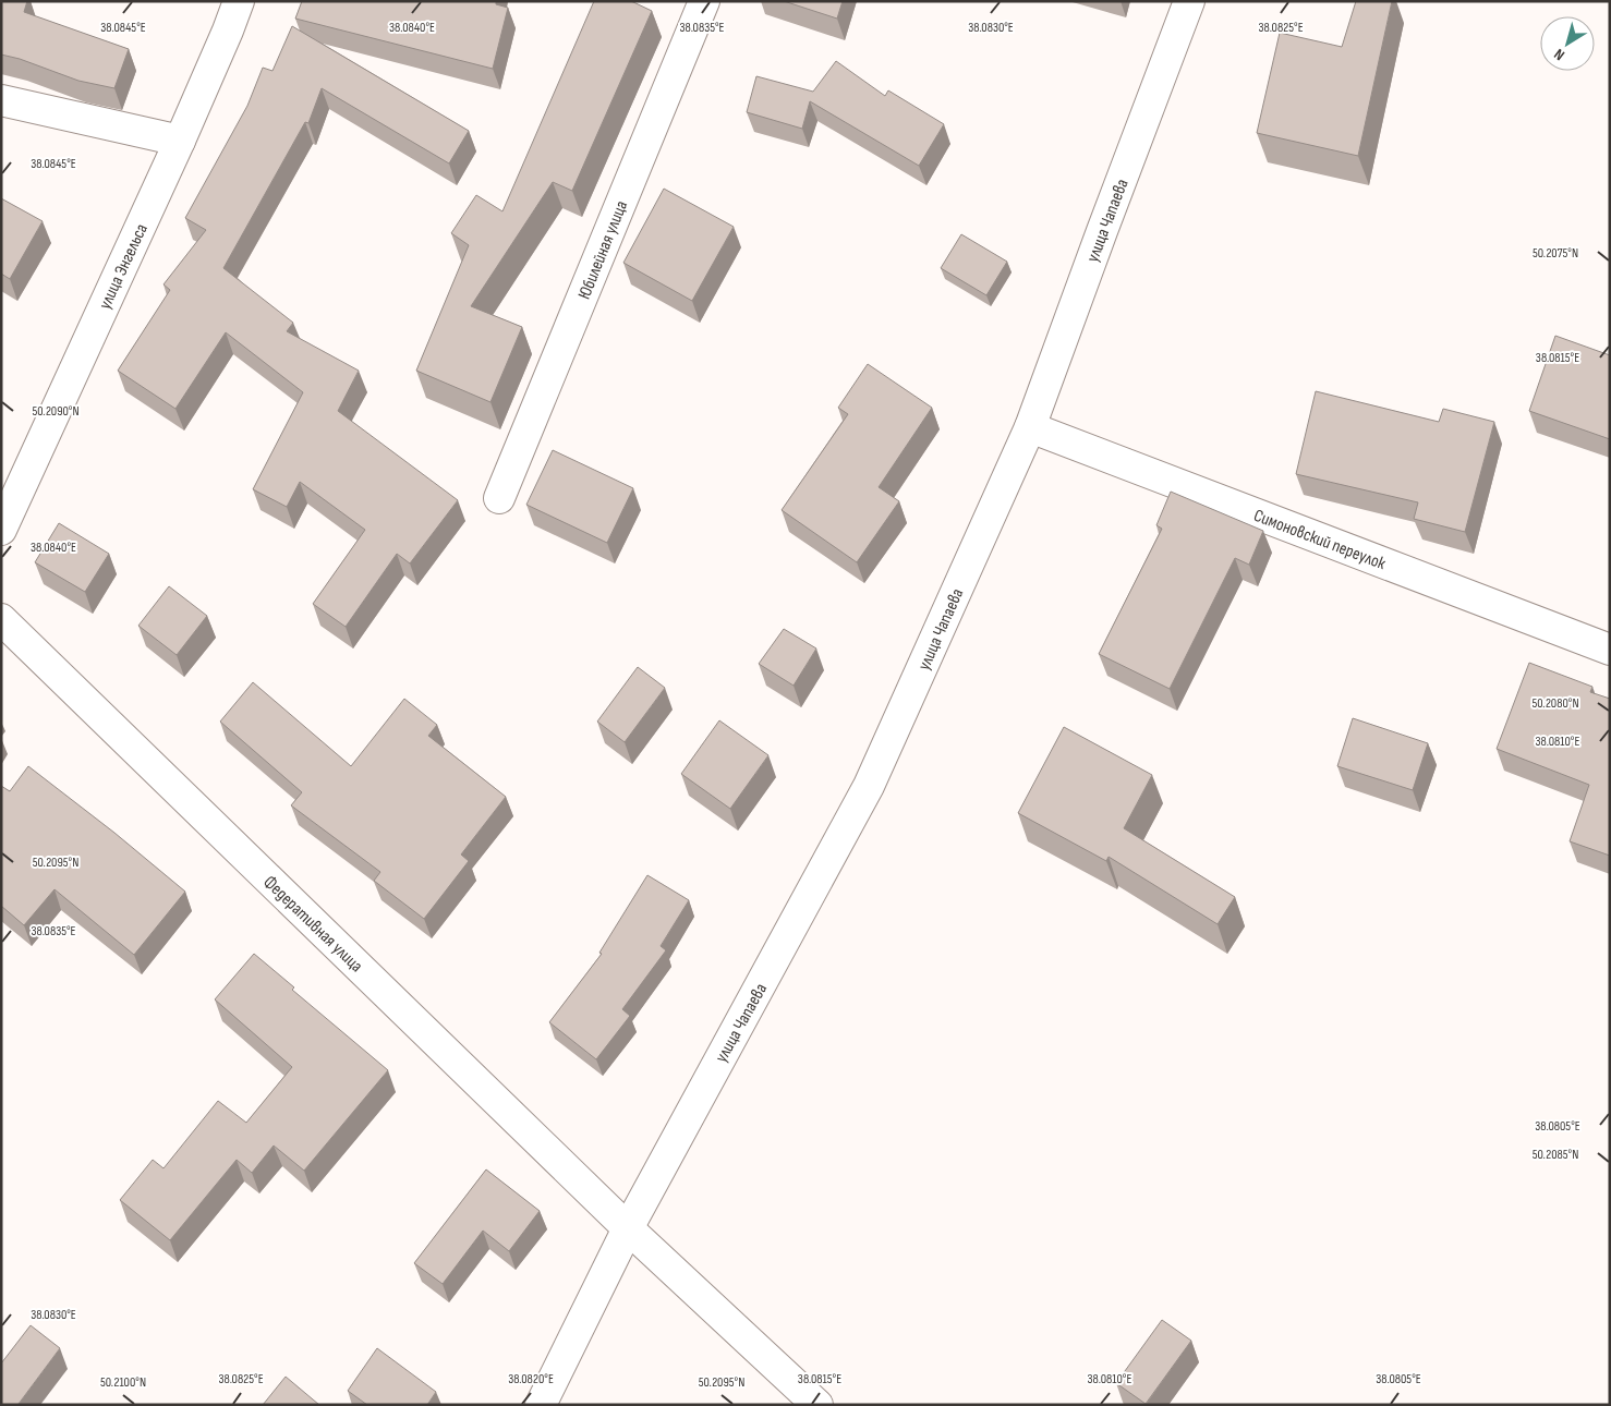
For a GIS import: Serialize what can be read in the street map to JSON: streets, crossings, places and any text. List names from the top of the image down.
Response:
{
  "streets": {
    "street": [
      "улица Чапаева",
      "Юбилейная улица",
      "улица Энгельса",
      "Симоновский переулок",
      "Федеративная улица"
    ]
  },
  "crossings": [
    ["улица Чапаева", "Симоновский переулок"],
    ["улица Чапаева", "Федеративная улица"]
  ],
  "north": "bottom left",
  "coordinates": [
    "38.0845°E",
    "38.0840°E",
    "38.0835°E",
    "38.0830°E",
    "38.0825°E",
    "50.2075°N",
    "38.0815°E",
    "50.2090°N",
    "50.2080°N",
    "38.0810°E",
    "50.2095°N",
    "38.0805°E",
    "50.2085°N",
    "38.0820°E",
    "50.2100°N"
  ]
}
